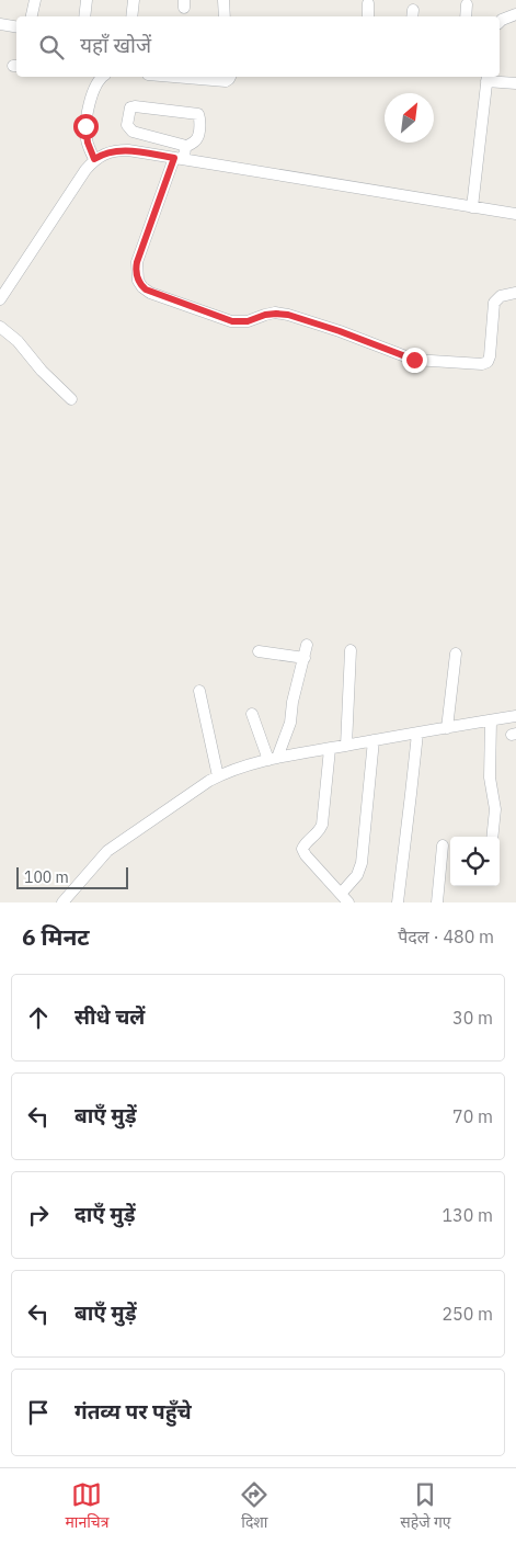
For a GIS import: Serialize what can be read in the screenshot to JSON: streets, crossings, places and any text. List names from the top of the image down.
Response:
{
  "scale_bar": "100 m",
  "north": "top right",
  "page": {
    "search": "यहाँ खोजें",
    "scale": "100 m",
    "heading": ["6 मिनट", "पैदल · 480 m"],
    "list": [
      ["सीधे चलें", "30 m"],
      ["बाएँ मुड़ें", "70 m"],
      ["दाएँ मुड़ें", "130 m"],
      ["बाएँ मुड़ें", "250 m"],
      "गंतव्य पर पहुँचे"
    ],
    "nav": ["मानचित्र", "दिशा", "सहेजे गए"]
  }
}
